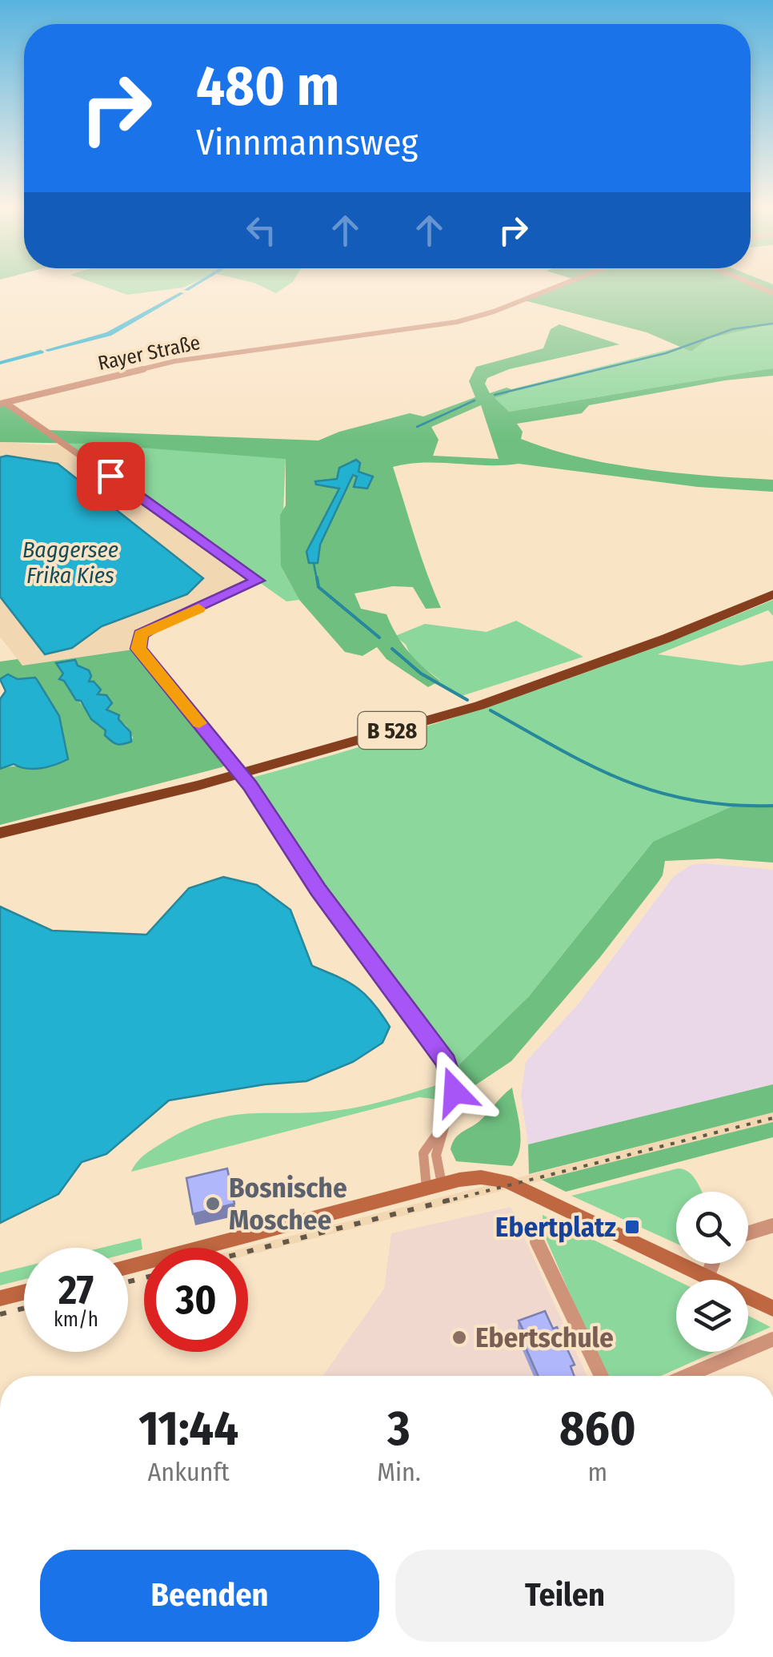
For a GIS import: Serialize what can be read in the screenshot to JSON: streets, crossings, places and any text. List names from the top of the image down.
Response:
{
  "streets": {
    "highway": ["B 528"],
    "street": ["Rayer Straße"]
  },
  "water": ["Baggersee Frika Kies"],
  "places": {
    "other": ["Bosnische Moschee", "Ebertschule"],
    "transit": ["Ebertplatz"]
  },
  "page": {
    "turn": ["480 m", "Vinnmannsweg"],
    "speed": "27 km/h",
    "limit": "30",
    "eta": [
      "11:44",
      "Ankunft",
      "3",
      "Min.",
      "860",
      "m"
    ],
    "buttons": ["Beenden", "Teilen"]
  }
}
